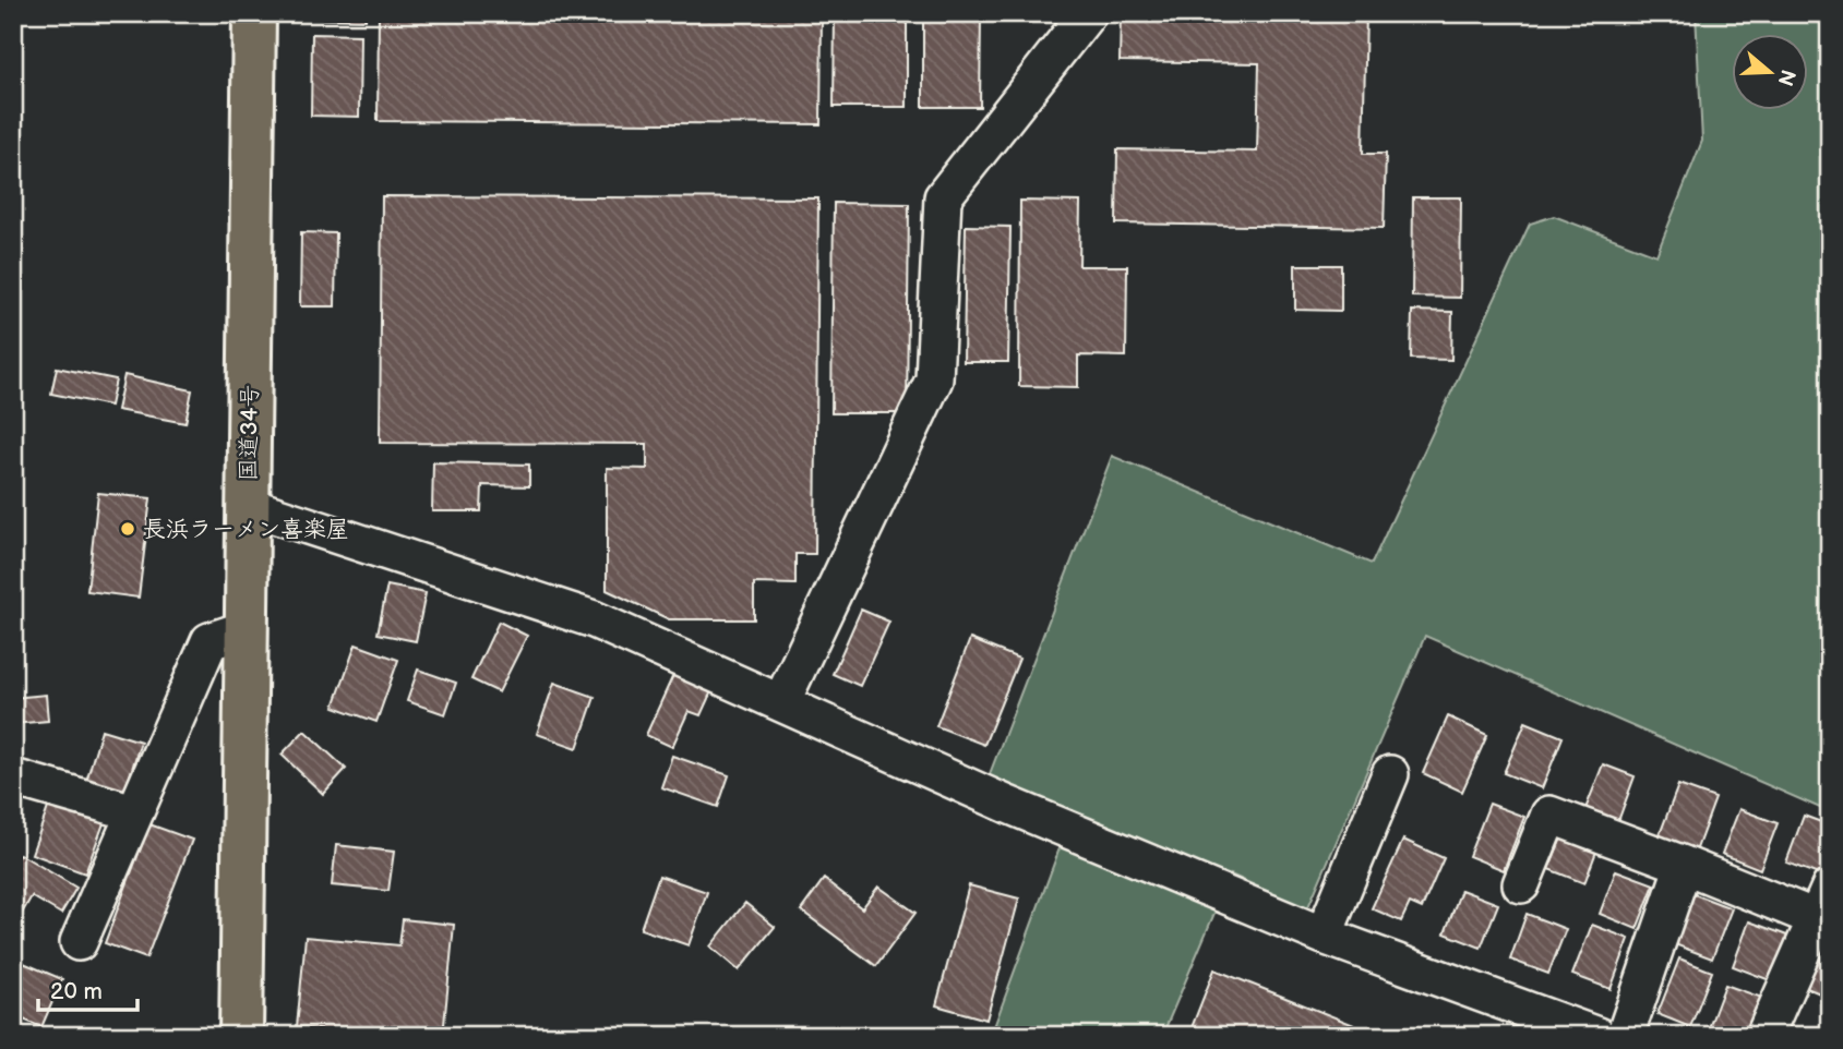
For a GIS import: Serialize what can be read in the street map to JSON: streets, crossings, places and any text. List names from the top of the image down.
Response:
{
  "streets": {
    "highway": ["国道34号"]
  },
  "places": ["長浜ラーメン喜楽屋"],
  "scale_bar": "20 m",
  "north": "right"
}
